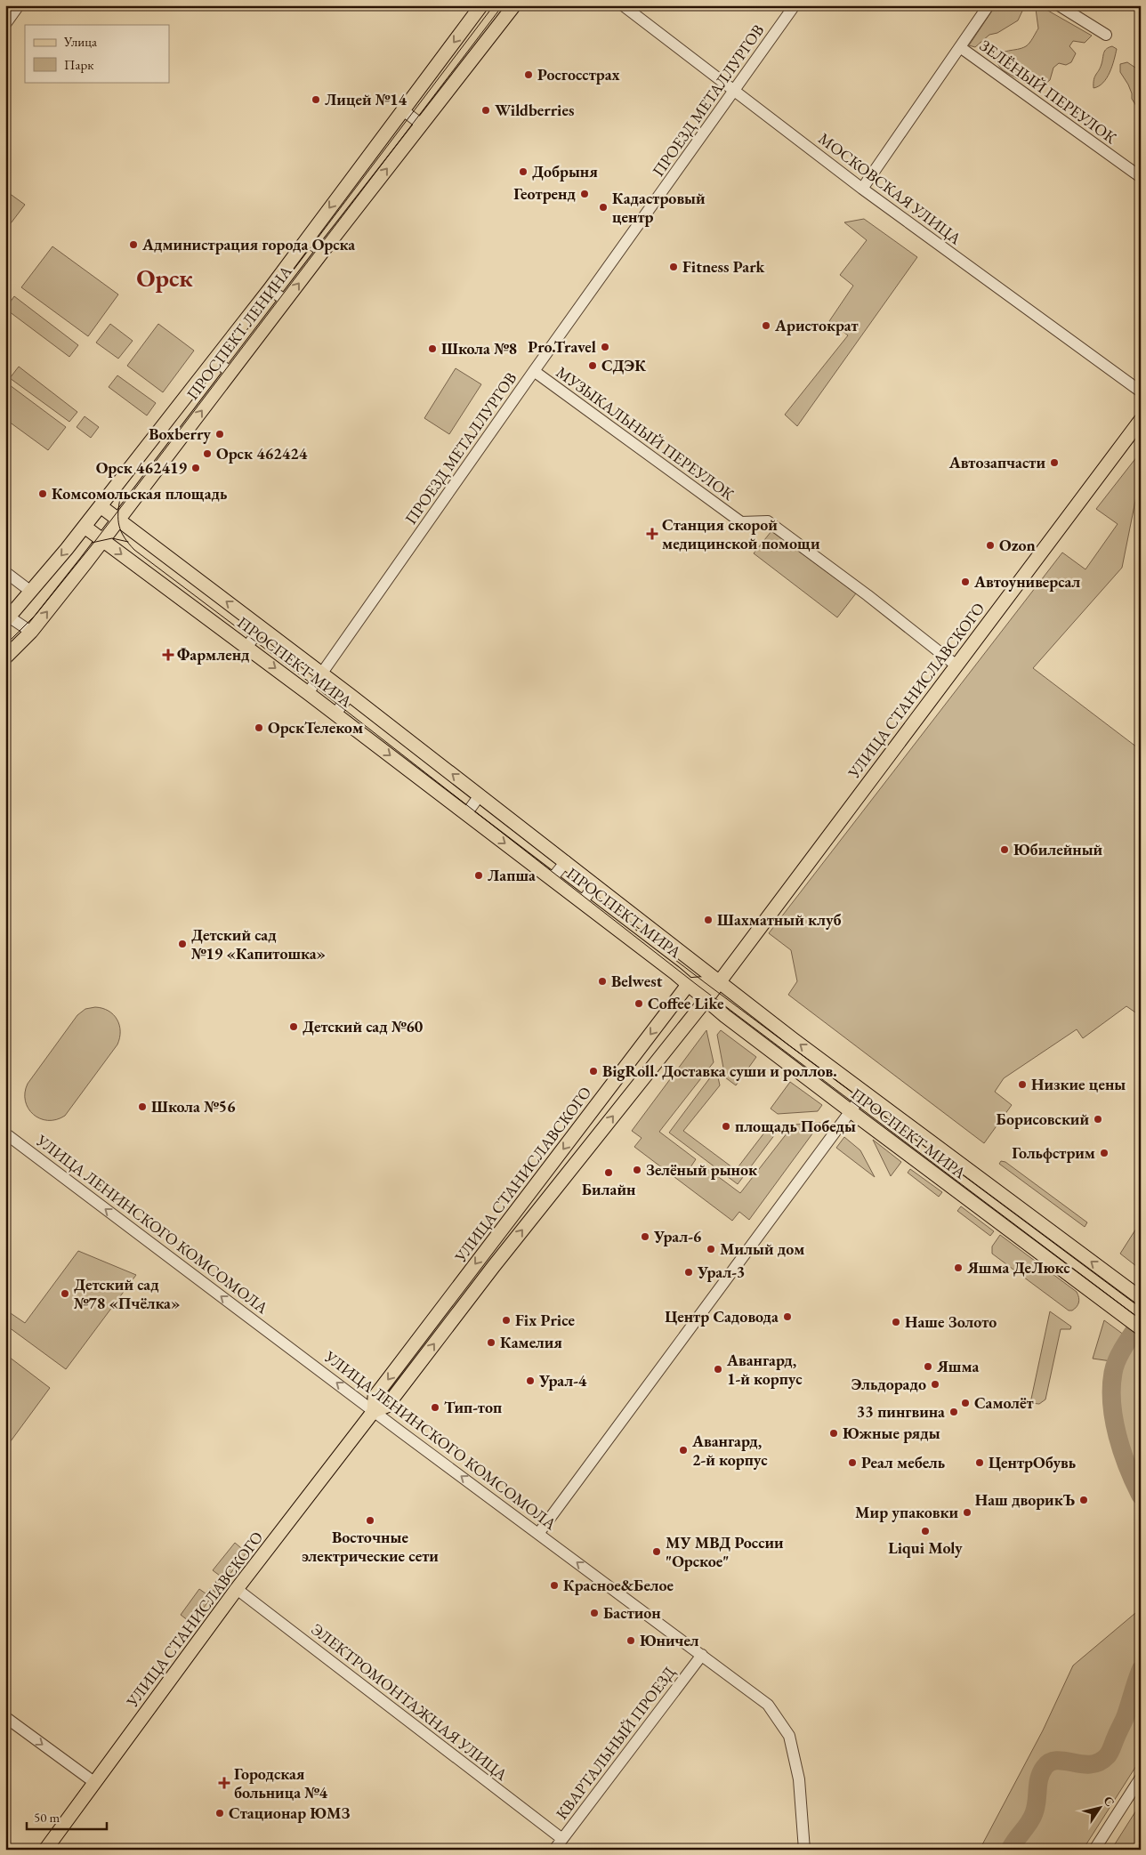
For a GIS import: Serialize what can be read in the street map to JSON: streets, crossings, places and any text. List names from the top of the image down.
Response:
{
  "streets": {
    "main road": ["ПРОСПЕКТ ЛЕНИНА", "ПРОСПЕКТ МИРА", "УЛИЦА СТАНИСЛАВСКОГО"],
    "street": [
      "ЗЕЛЁНЫЙ ПЕРЕУЛОК",
      "ПРОЕЗД МЕТАЛЛУРГОВ",
      "МОСКОВСКАЯ УЛИЦА",
      "МУЗЫКАЛЬНЫЙ ПЕРЕУЛОК",
      "УЛИЦА ЛЕНИНСКОГО КОМСОМОЛА",
      "ЭЛЕКТРОМОНТАЖНАЯ УЛИЦА",
      "КВАРТАЛЬНЫЙ ПРОЕЗД"
    ]
  },
  "crossings": [
    ["ПРОЕЗД МЕТАЛЛУРГОВ", "МОСКОВСКАЯ УЛИЦА"],
    ["ПРОЕЗД МЕТАЛЛУРГОВ", "МУЗЫКАЛЬНЫЙ ПЕРЕУЛОК"],
    ["ПРОЕЗД МЕТАЛЛУРГОВ", "ПРОСПЕКТ МИРА"],
    ["ПРОСПЕКТ ЛЕНИНА", "ПРОСПЕКТ МИРА"],
    ["МУЗЫКАЛЬНЫЙ ПЕРЕУЛОК", "УЛИЦА СТАНИСЛАВСКОГО"],
    ["ПРОСПЕКТ МИРА", "УЛИЦА СТАНИСЛАВСКОГО"],
    ["УЛИЦА СТАНИСЛАВСКОГО", "УЛИЦА ЛЕНИНСКОГО КОМСОМОЛА"],
    ["УЛИЦА СТАНИСЛАВСКОГО", "ЭЛЕКТРОМОНТАЖНАЯ УЛИЦА"],
    ["УЛИЦА ЛЕНИНСКОГО КОМСОМОЛА", "КВАРТАЛЬНЫЙ ПРОЕЗД"],
    ["ЭЛЕКТРОМОНТАЖНАЯ УЛИЦА", "КВАРТАЛЬНЫЙ ПРОЕЗД"]
  ],
  "one_way": ["УЛИЦА ЛЕНИНСКОГО КОМСОМОЛА"],
  "districts": ["Орск"],
  "places": {
    "other": [
      "Росгосстрах",
      "Лицей №14",
      "Wildberries",
      "Добрыня",
      "Геотренд",
      "Кадастровый центр",
      "Администрация города Орска",
      "Fitness Park",
      "Аристократ",
      "Pro.Travel",
      "Школа №8",
      "СДЭК",
      "Boxberry",
      "Орск 462424",
      "Автозапчасти",
      "Орск 462419",
      "Комсомольская площадь",
      "Ozon",
      "Автоуниверсал",
      "ОрскТелеком",
      "Юбилейный",
      "Лапша",
      "Шахматный клуб",
      "Детский сад №19 «Капитошка»",
      "Belwest",
      "Coffee Like",
      "Детский сад №60",
      "BigRoll. Доставка суши и роллов.",
      "Низкие цены",
      "Школа №56",
      "Борисовский",
      "площадь Победы",
      "Гольфстрим",
      "Зелёный рынок",
      "Билайн",
      "Урал-6",
      "Милый дом",
      "Яшма ДеЛюкс",
      "Урал-3",
      "Детский сад №78 «Пчёлка»",
      "Центр Садовода",
      "Fix Price",
      "Наше Золото",
      "Камелия",
      "Яшма",
      "Авангард, 1-й корпус",
      "Урал-4",
      "Эльдорадо",
      "Самолёт",
      "Тип-топ",
      "33 пингвина",
      "Южные ряды",
      "Авангард, 2-й корпус",
      "Реал мебель",
      "ЦентрОбувь",
      "Наш дворикЪ",
      "Мир упаковки",
      "Восточные электрические сети",
      "Liqui Moly",
      "МУ МВД России \"Орское\"",
      "Красное&Белое",
      "Бастион",
      "Юничел",
      "Стационар ЮМЗ"
    ],
    "health": ["Станция скорой медицинской помощи", "Фармленд", "Городская больница №4"]
  },
  "legend": ["Улица", "Парк"],
  "scale_bar": "50 m",
  "north": "top right"
}
